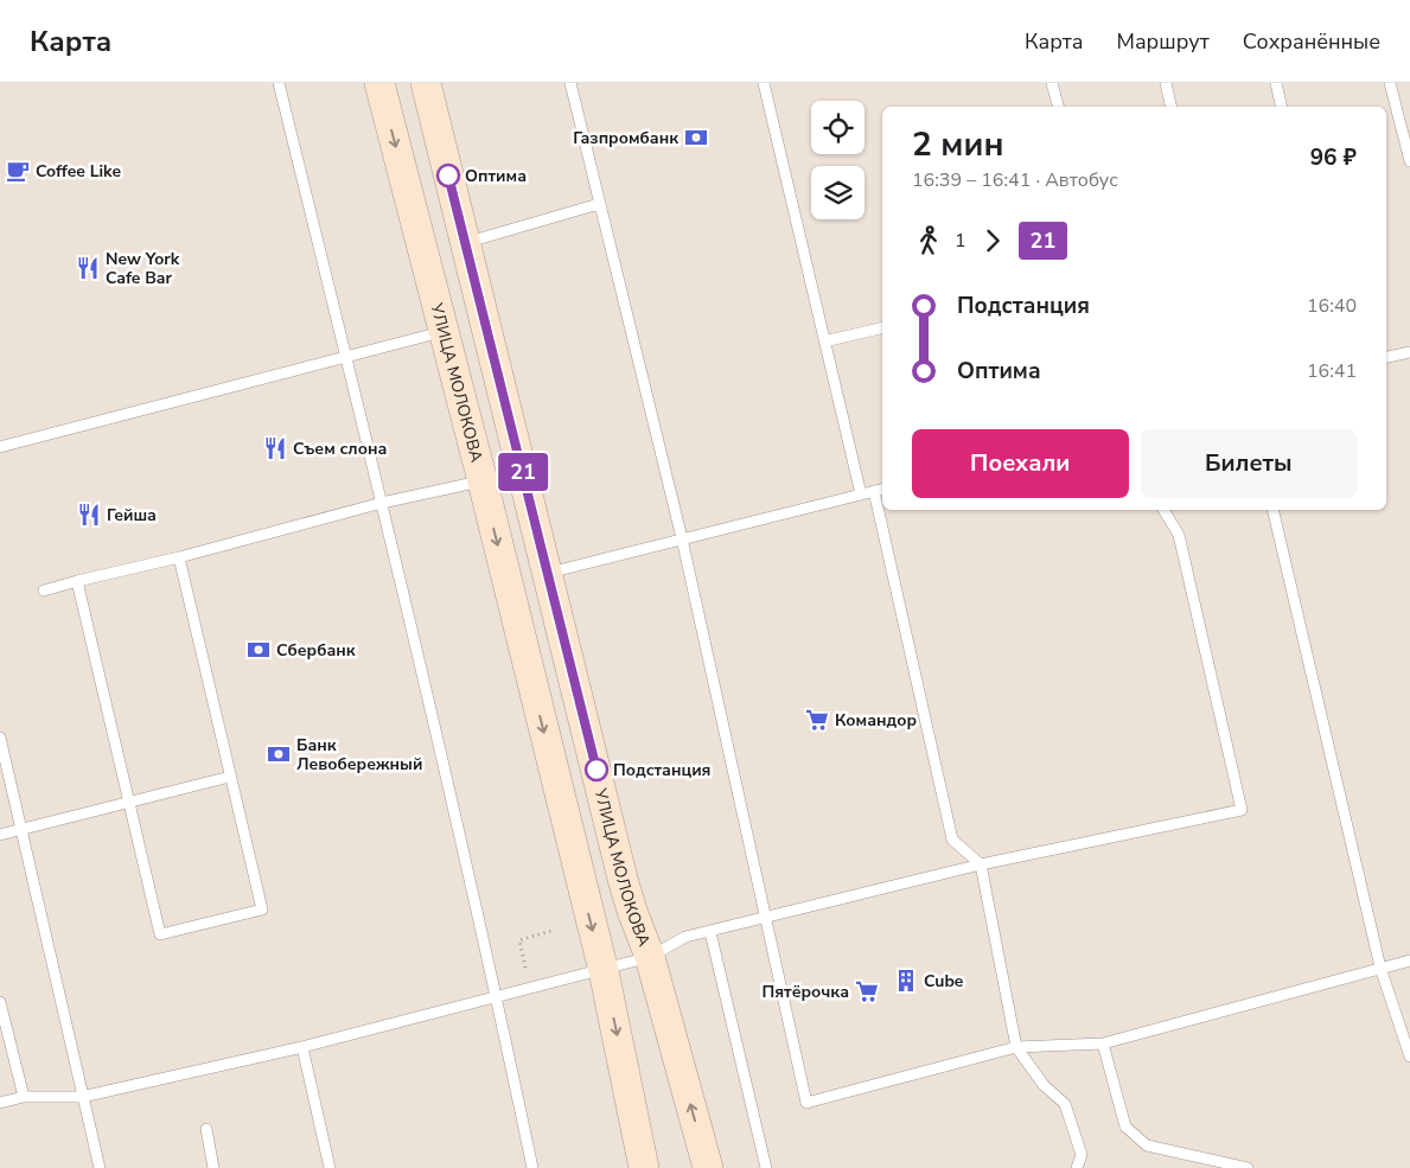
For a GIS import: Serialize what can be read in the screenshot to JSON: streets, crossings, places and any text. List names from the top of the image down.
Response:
{
  "streets": {
    "main road": ["УЛИЦА МОЛОКОВА"]
  },
  "places": {
    "bank": ["Газпромбанк", "Сбербанк", "Банк Левобережный"],
    "cafe": ["Coffee Like"],
    "other": ["Оптима", "Подстанция"],
    "restaurant": ["New York Cafe Bar", "Съем слона", "Гейша"],
    "supermarket": ["Командор", "Пятёрочка"],
    "building": ["Cube"]
  },
  "lines": ["bus line 21"],
  "page": {
    "header": "Карта",
    "nav": ["Карта", "Маршрут", "Сохранённые"],
    "on_map": "21",
    "heading": ["2 мин", "16:39 – 16:41 · Автобус", "96 ₽"],
    "legs": ["1", "21"],
    "list": [
      {
        "name": "Подстанция",
        "value": "16:40"
      },
      {
        "name": "Оптима",
        "value": "16:41"
      }
    ],
    "buttons": ["Поехали", "Билеты"]
  }
}
